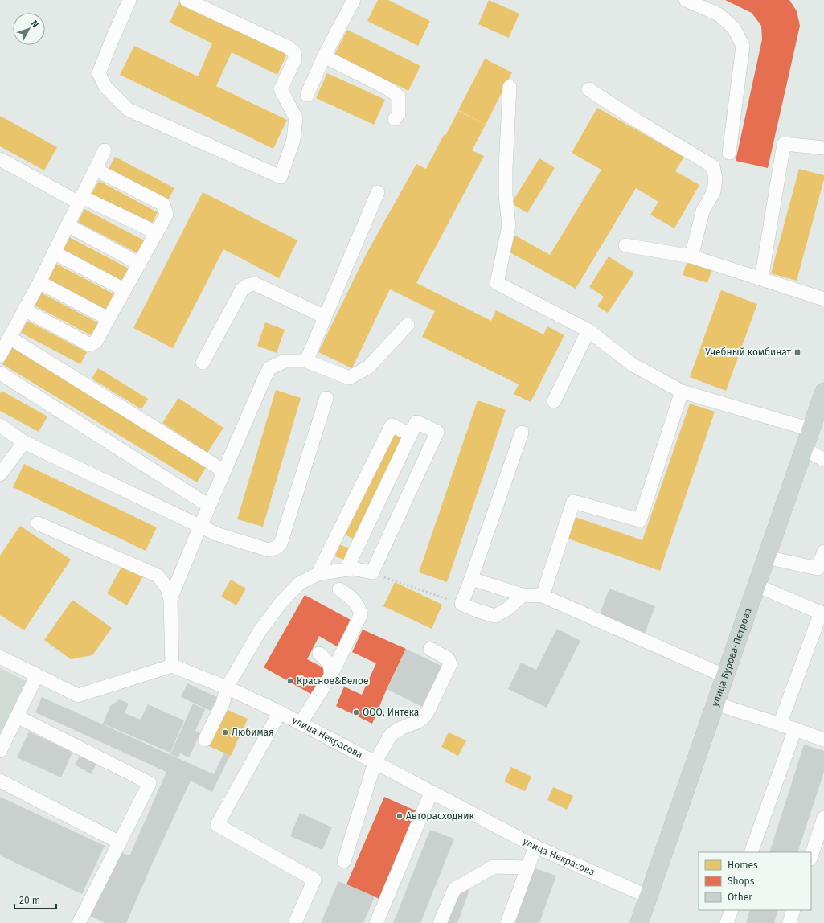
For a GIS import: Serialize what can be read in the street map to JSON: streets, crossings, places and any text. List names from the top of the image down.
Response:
{
  "streets": {
    "main road": ["улица Бурова-Петрова"],
    "street": ["улица Некрасова"]
  },
  "crossings": [
    ["улица Бурова-Петрова", "улица Некрасова"]
  ],
  "places": {
    "transit": ["Учебный комбинат"],
    "other": [
      "Красное&Белое",
      "ООО, Интека",
      "Любимая",
      "Авторасходник"
    ]
  },
  "legend": ["Homes", "Shops", "Other"],
  "scale_bar": "20 m",
  "north": "top right"
}
